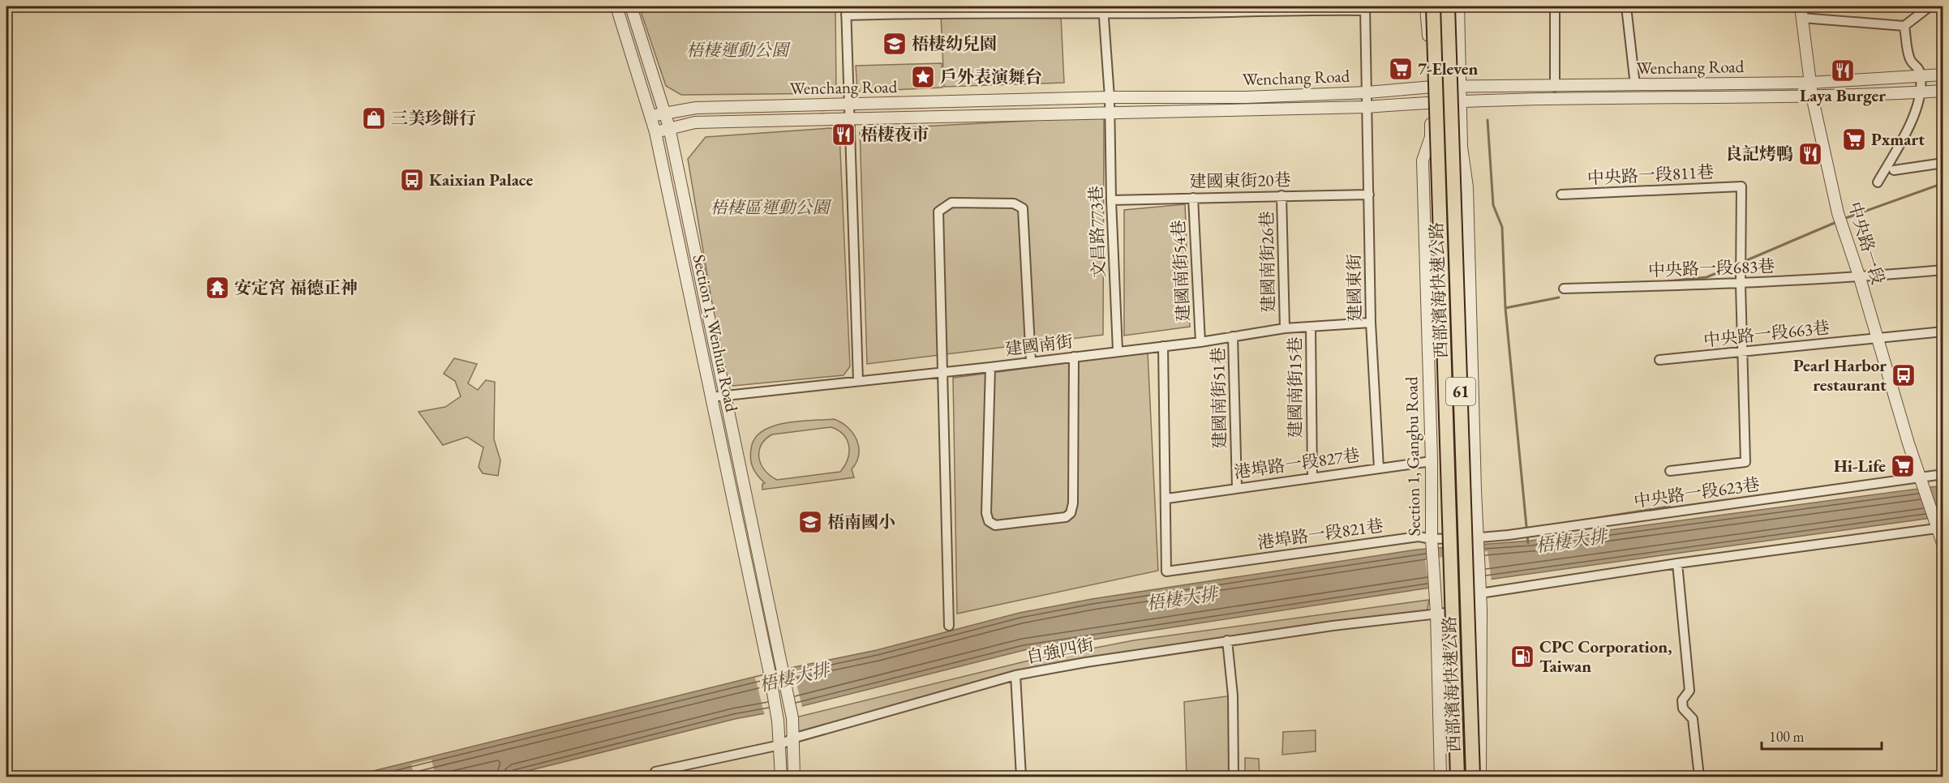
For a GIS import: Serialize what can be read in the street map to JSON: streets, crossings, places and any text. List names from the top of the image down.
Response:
{
  "streets": {
    "highway": ["西部濱海快速公路", "61"],
    "street": [
      "Wenchang Road",
      "中央路一段811巷",
      "建國東街20巷",
      "文昌路773巷",
      "中央路一段",
      "建國南街26巷",
      "中央路一段683巷",
      "建國南街54巷",
      "建國東街",
      "Section 1, Wenhua Road",
      "中央路一段663巷",
      "建國南街",
      "建國南街15巷",
      "建國南街51巷",
      "Section 1, Gangbu Road",
      "港埠路一段827巷",
      "中央路一段623巷",
      "港埠路一段821巷",
      "自強四街"
    ]
  },
  "crossings": [
    ["Wenchang Road", "文昌路773巷"],
    ["Wenchang Road", "中央路一段"],
    ["Wenchang Road", "建國東街"],
    ["Wenchang Road", "Section 1, Wenhua Road"],
    ["Wenchang Road", "Section 1, Gangbu Road"],
    ["中央路一段811巷", "中央路一段683巷"],
    ["建國東街20巷", "文昌路773巷"],
    ["建國東街20巷", "建國南街26巷"],
    ["建國東街20巷", "建國南街54巷"],
    ["建國東街20巷", "建國東街"],
    ["文昌路773巷", "建國南街"],
    ["中央路一段", "中央路一段683巷"],
    ["中央路一段", "中央路一段663巷"],
    ["中央路一段", "中央路一段623巷"],
    ["建國南街26巷", "建國南街"],
    ["建國南街54巷", "建國南街"],
    ["建國東街", "建國南街"],
    ["建國東街", "港埠路一段827巷"],
    ["Section 1, Wenhua Road", "建國南街"],
    ["Section 1, Wenhua Road", "自強四街"],
    ["建國南街", "建國南街15巷"],
    ["建國南街", "建國南街51巷"],
    ["建國南街15巷", "港埠路一段827巷"],
    ["建國南街51巷", "港埠路一段827巷"],
    ["Section 1, Gangbu Road", "港埠路一段827巷"],
    ["Section 1, Gangbu Road", "中央路一段623巷"],
    ["Section 1, Gangbu Road", "港埠路一段821巷"],
    ["Section 1, Gangbu Road", "自強四街"],
    ["港埠路一段827巷", "港埠路一段821巷"],
    ["中央路一段623巷", "港埠路一段821巷"]
  ],
  "water": ["梧棲大排"],
  "parks": ["梧棲運動公園", "梧棲區運動公園"],
  "places": {
    "school or university": ["梧棲幼兒園", "梧南國小"],
    "supermarket": ["7-Eleven", "Pxmart", "Hi-Life"],
    "restaurant": ["Laya Burger", "梧棲夜市", "良記烤鴨"],
    "place": ["戶外表演舞台"],
    "shop": ["三美珍餅行"],
    "bus stop": ["Kaixian Palace", "Pearl Harbor restaurant"],
    "temple": ["安定宮 福德正神"],
    "fuel station": ["CPC Corporation, Taiwan"]
  },
  "scale_bar": "100 m"
}
